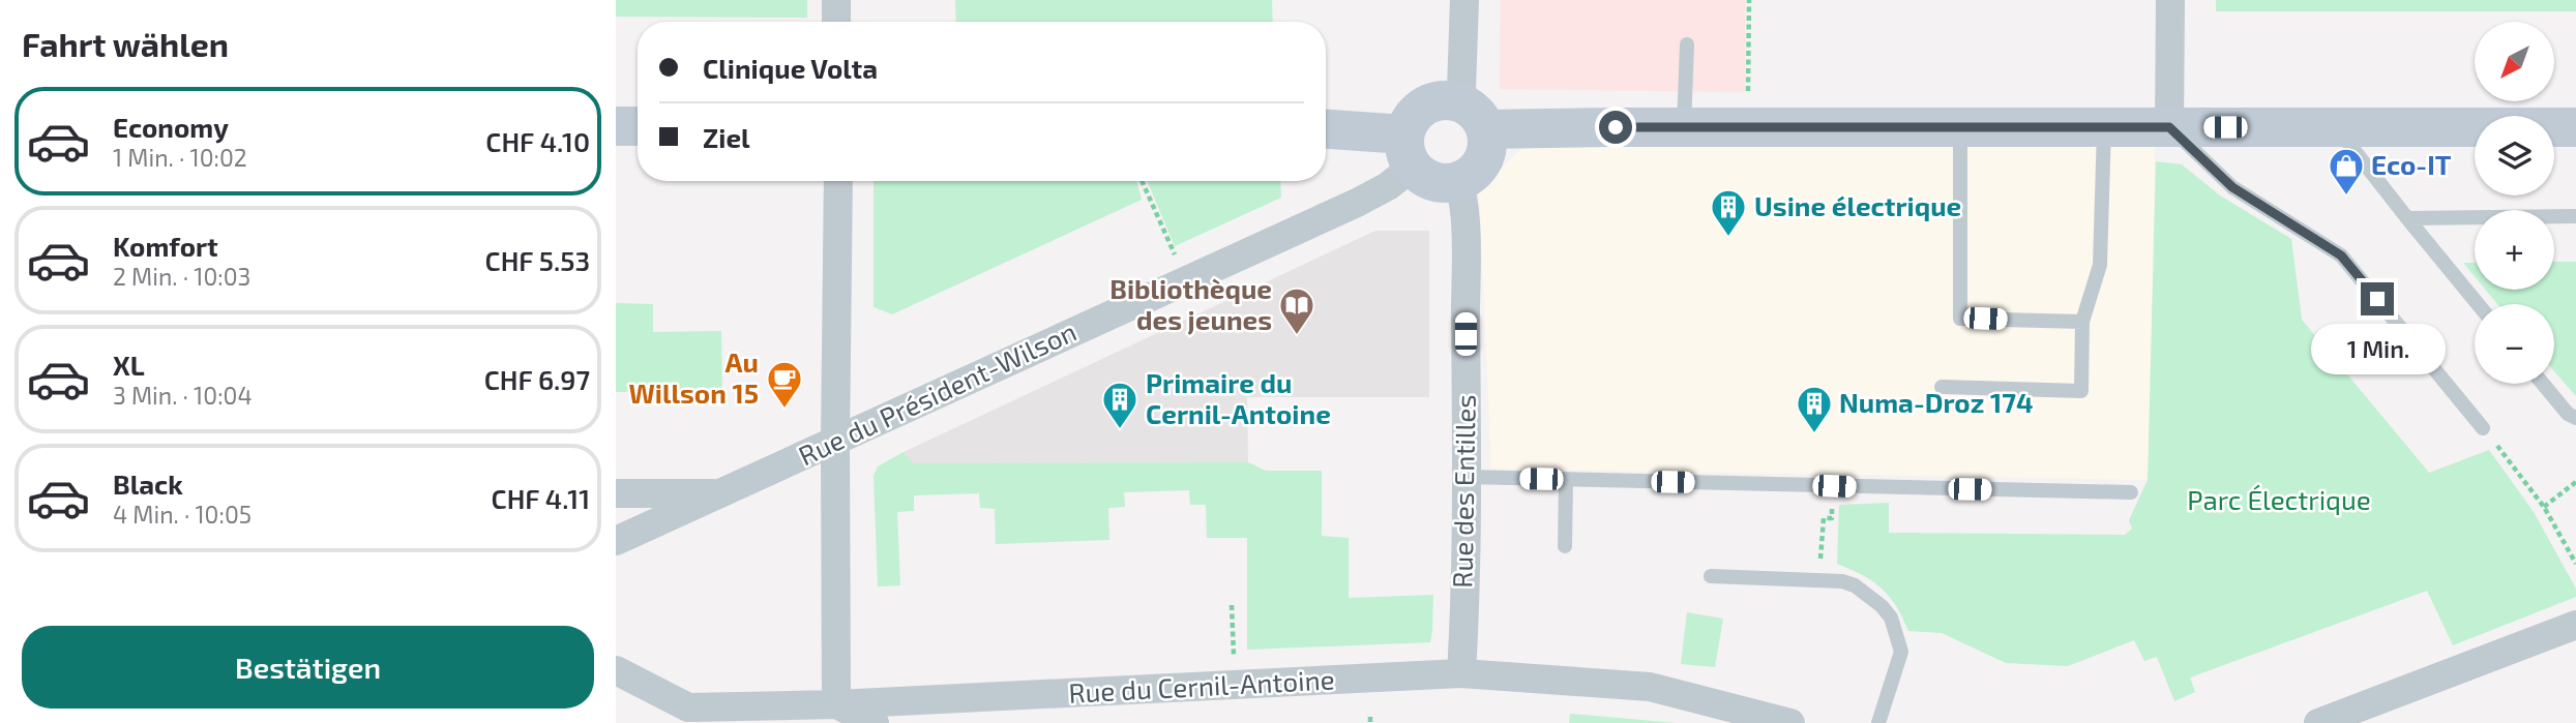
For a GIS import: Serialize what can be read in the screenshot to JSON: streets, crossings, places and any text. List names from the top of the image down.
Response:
{
  "streets": {
    "street": ["Rue du Président-Wilson", "Rue des Entilles", "Rue du Cernil-Antoine"]
  },
  "crossings": [
    ["Rue du Président-Wilson", "Rue des Entilles"],
    ["Rue des Entilles", "Rue du Cernil-Antoine"]
  ],
  "parks": ["Parc Électrique"],
  "places": {
    "shop": ["Eco-IT"],
    "building": ["Usine électrique", "Primaire du Cernil-Antoine", "Numa-Droz 174"],
    "library": ["Bibliothèque des jeunes"],
    "cafe": ["Au Willson 15"]
  },
  "north": "bottom left",
  "page": {
    "heading": "Fahrt wählen",
    "map_buttons": ["+", "−"],
    "banner": ["Clinique Volta", "Ziel"],
    "list": [
      {
        "name": "Economy",
        "note": "1 Min. · 10:02",
        "value": "CHF 4.10"
      },
      {
        "name": "Komfort",
        "note": "2 Min. · 10:03",
        "value": "CHF 5.53"
      },
      {
        "name": "XL",
        "note": "3 Min. · 10:04",
        "value": "CHF 6.97"
      },
      {
        "name": "Black",
        "note": "4 Min. · 10:05",
        "value": "CHF 4.11"
      }
    ],
    "bubble": "1 Min.",
    "buttons": "Bestätigen"
  }
}
